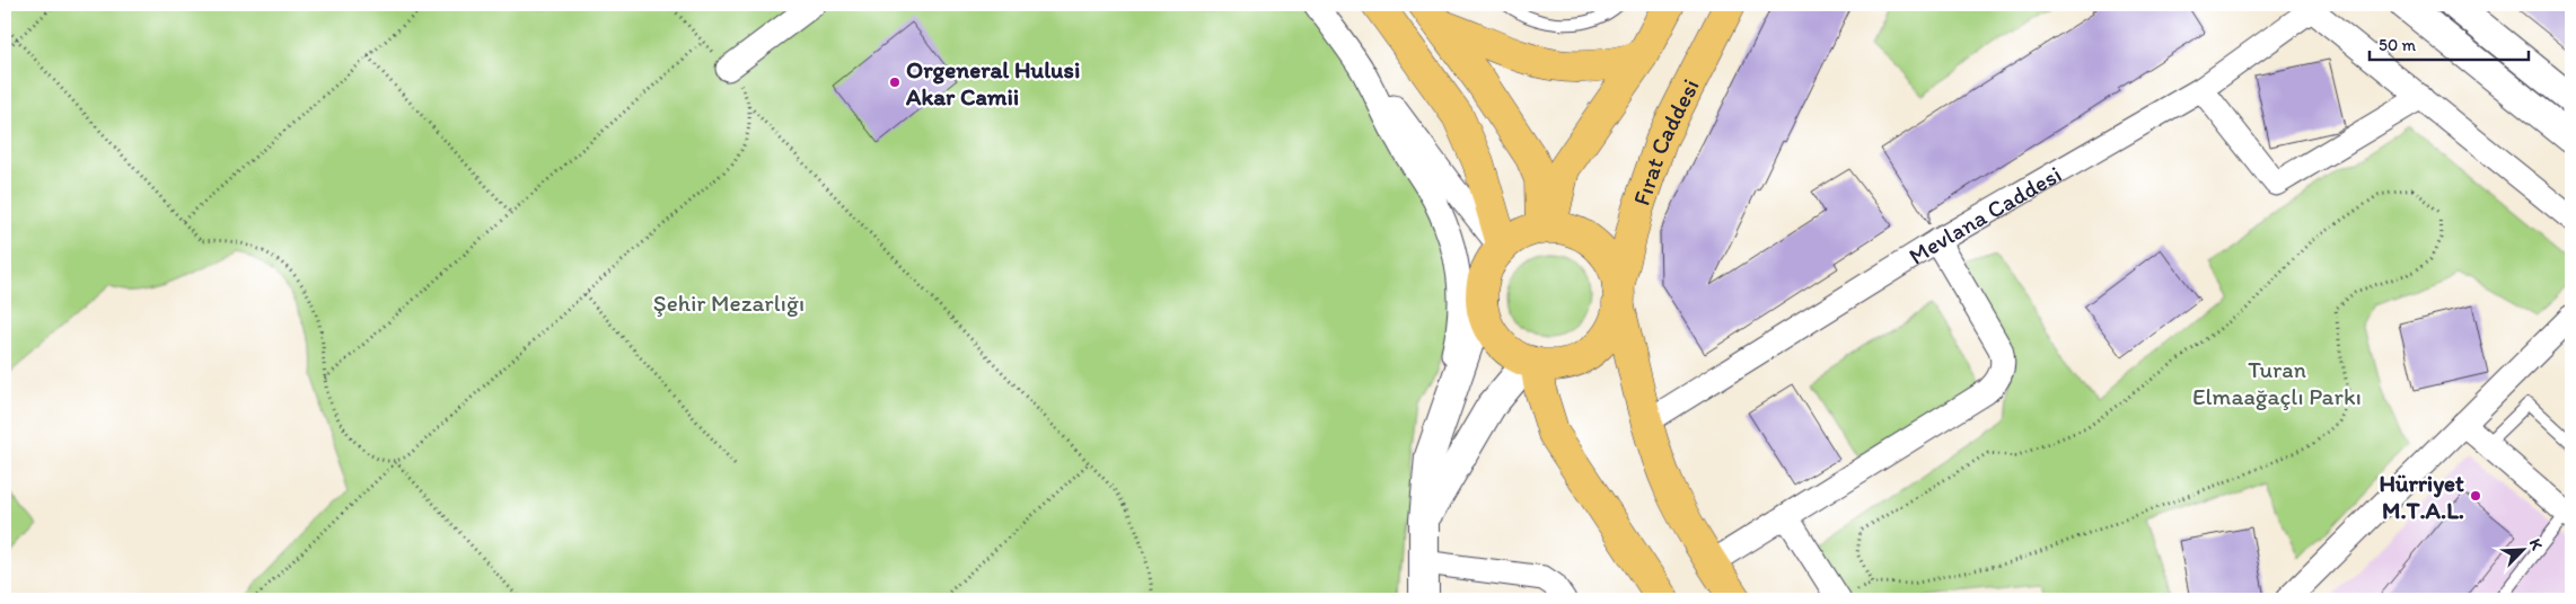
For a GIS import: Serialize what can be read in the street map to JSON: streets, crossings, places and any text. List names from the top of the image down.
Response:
{
  "streets": {
    "main road": ["Fırat Caddesi"],
    "street": ["Mevlana Caddesi"]
  },
  "parks": ["Şehir Mezarlığı", "Turan Elmaağaçlı Parkı"],
  "places": ["Orgeneral Hulusi Akar Camii", "Hürriyet M.T.A.L."],
  "scale_bar": "50 m",
  "north": "top right"
}
